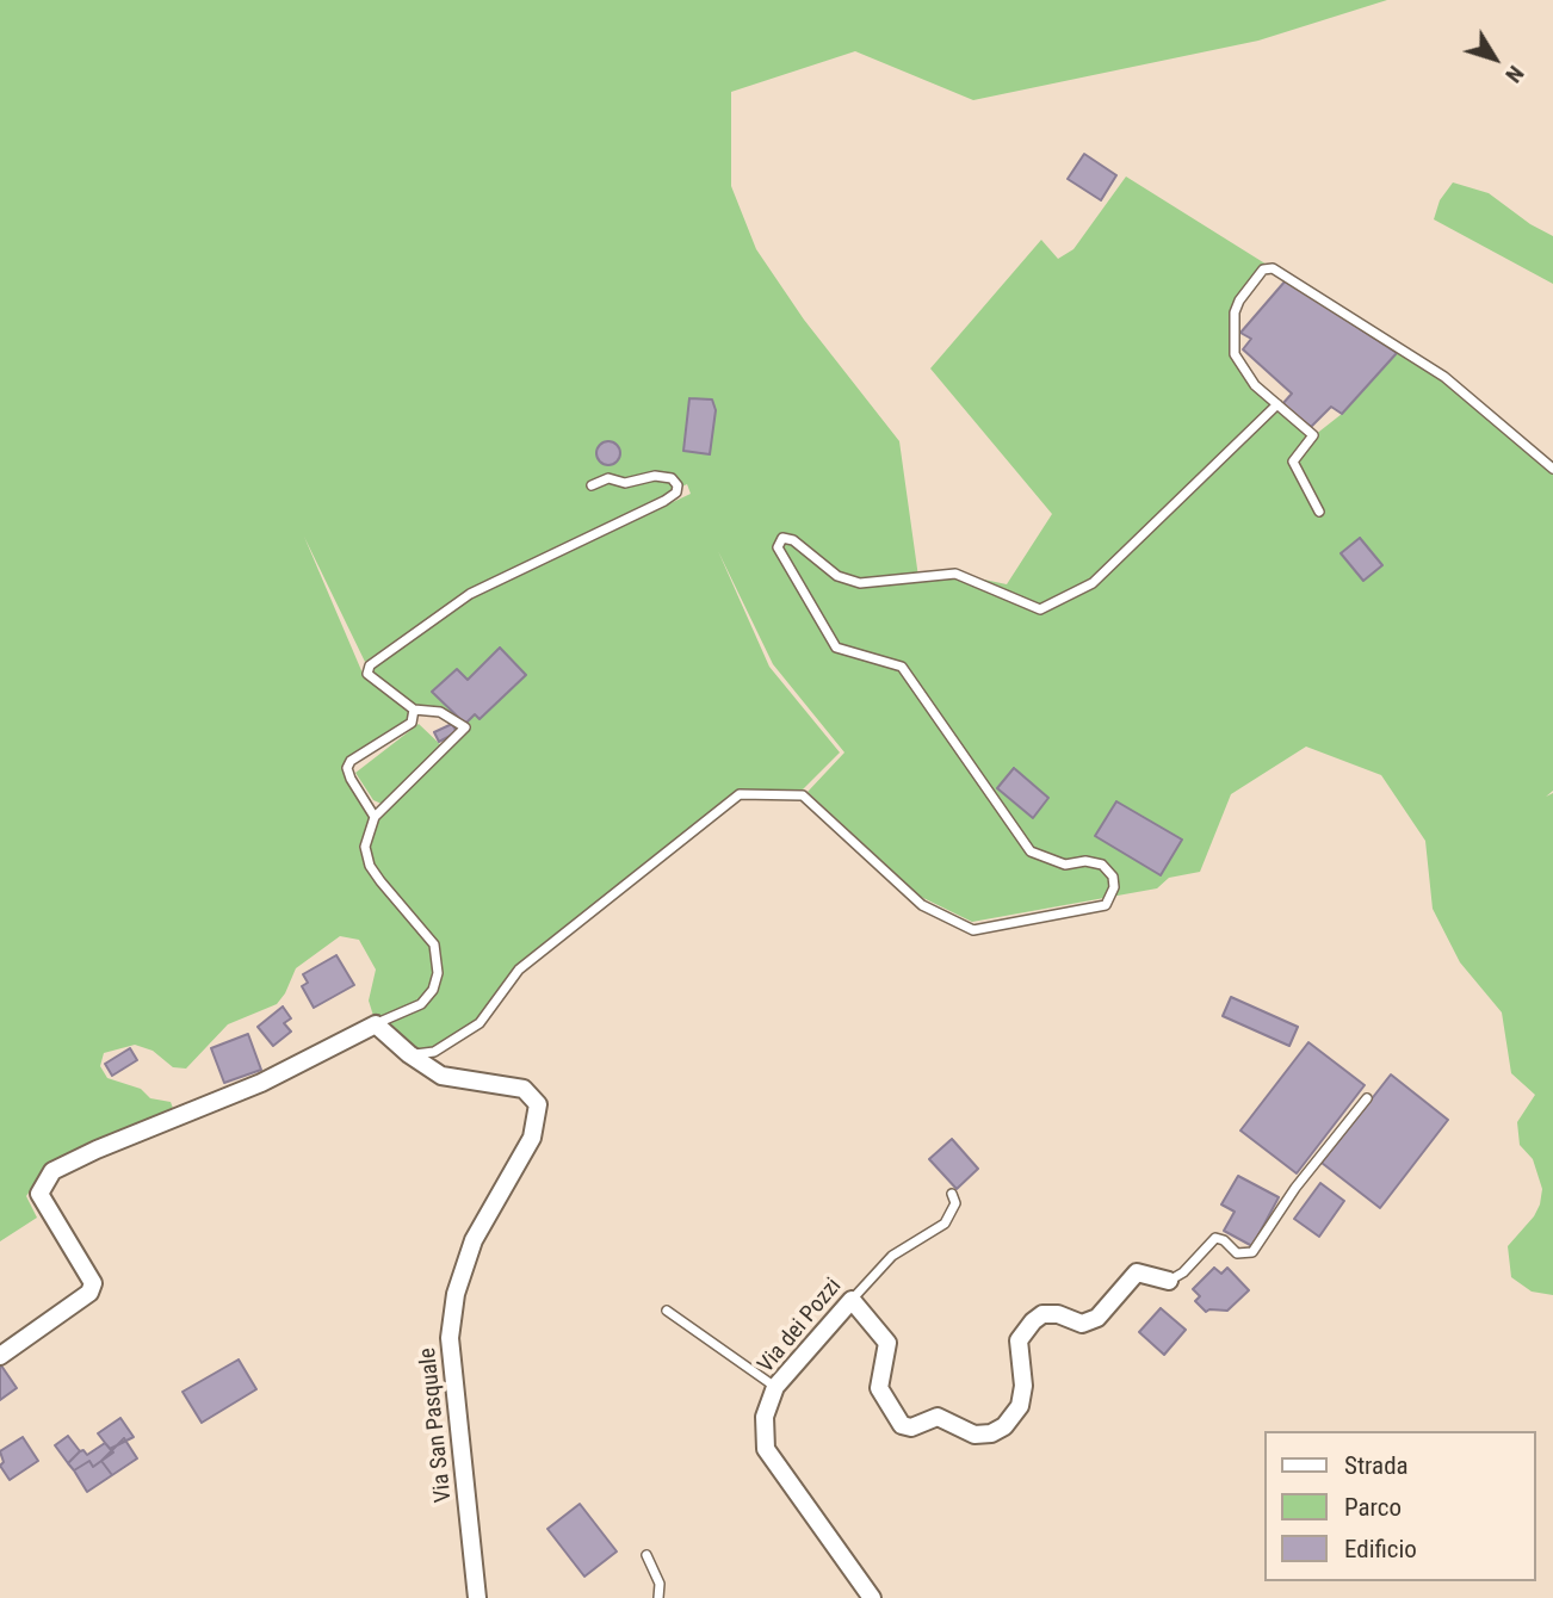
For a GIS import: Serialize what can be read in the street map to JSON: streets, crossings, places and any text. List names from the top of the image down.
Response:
{
  "streets": {
    "street": ["Via dei Pozzi", "Via San Pasquale"]
  },
  "legend": ["Strada", "Parco", "Edificio"],
  "north": "bottom right"
}
